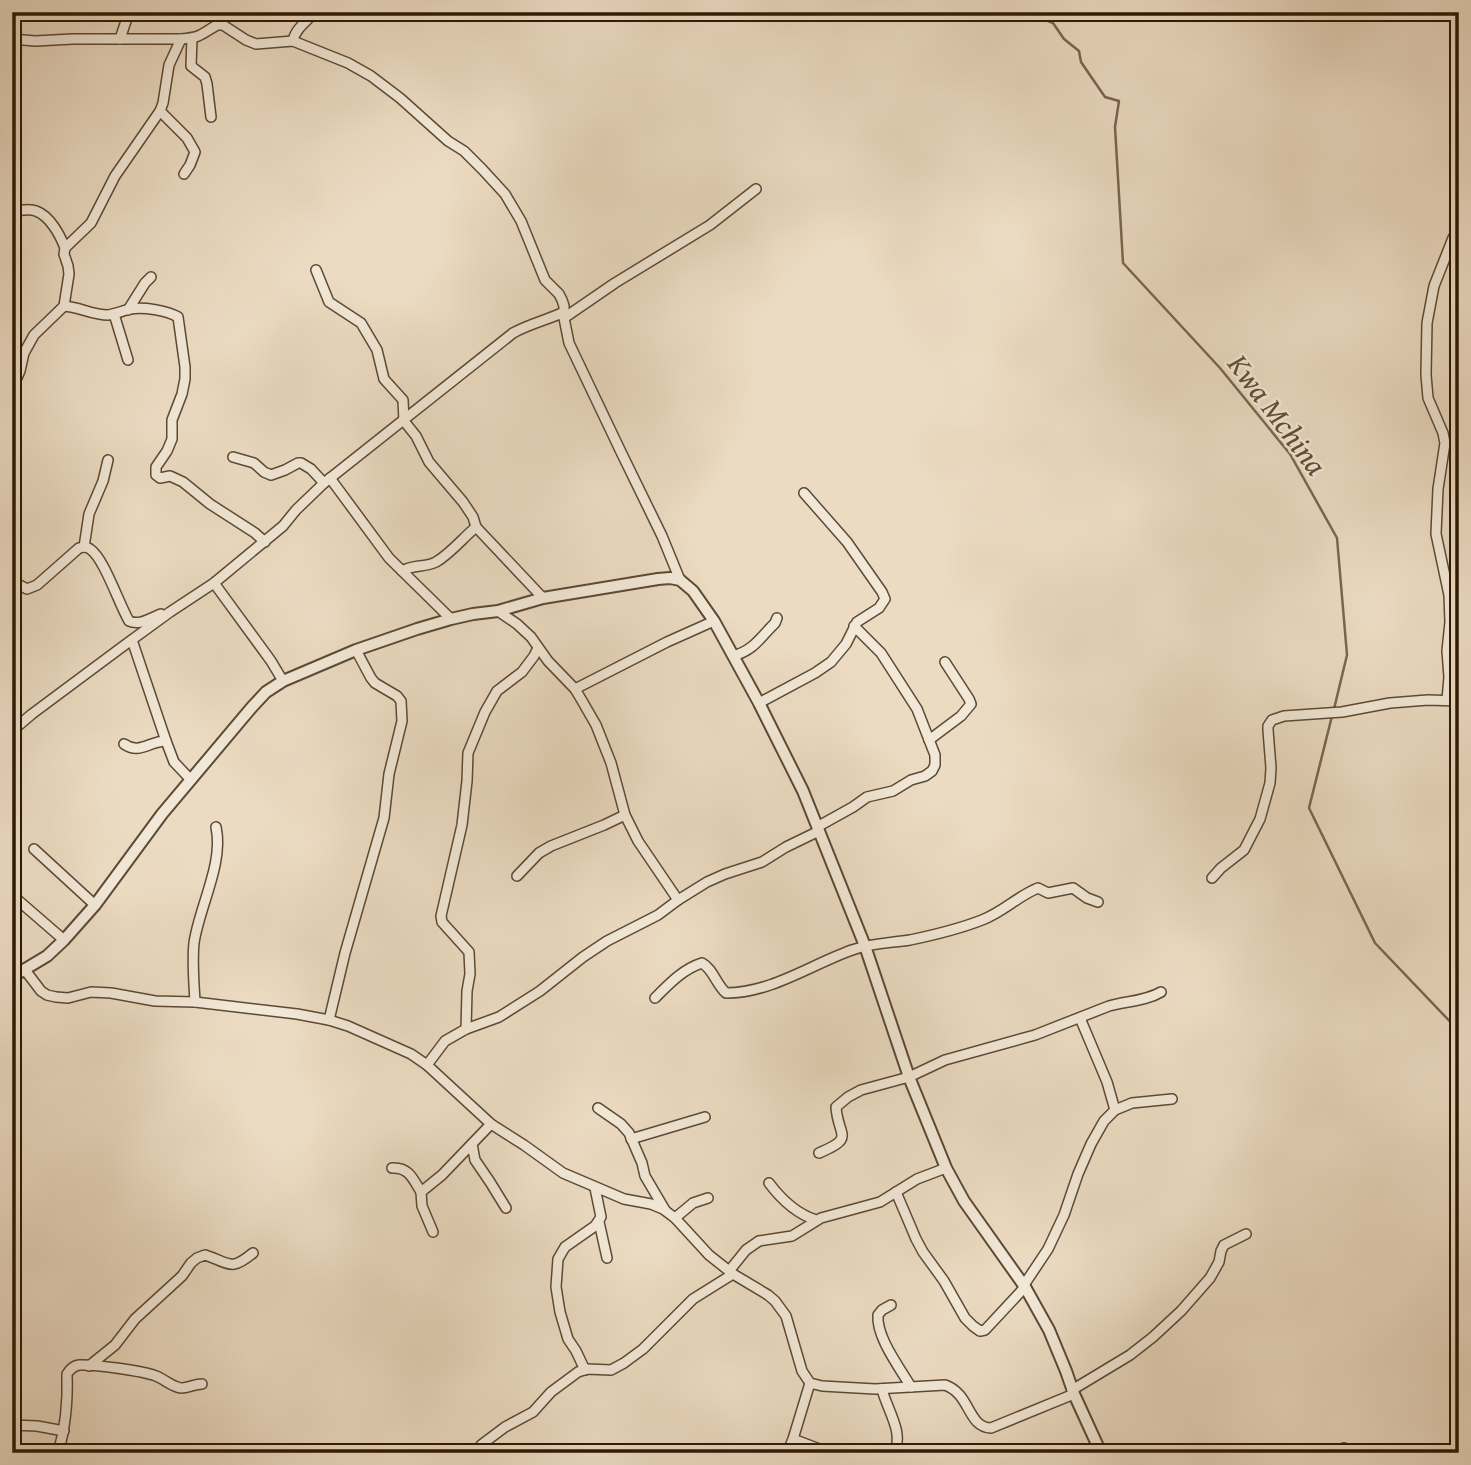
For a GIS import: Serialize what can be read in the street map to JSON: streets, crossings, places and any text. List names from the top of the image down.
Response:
{
  "water": ["Kwa Mchina"]
}
